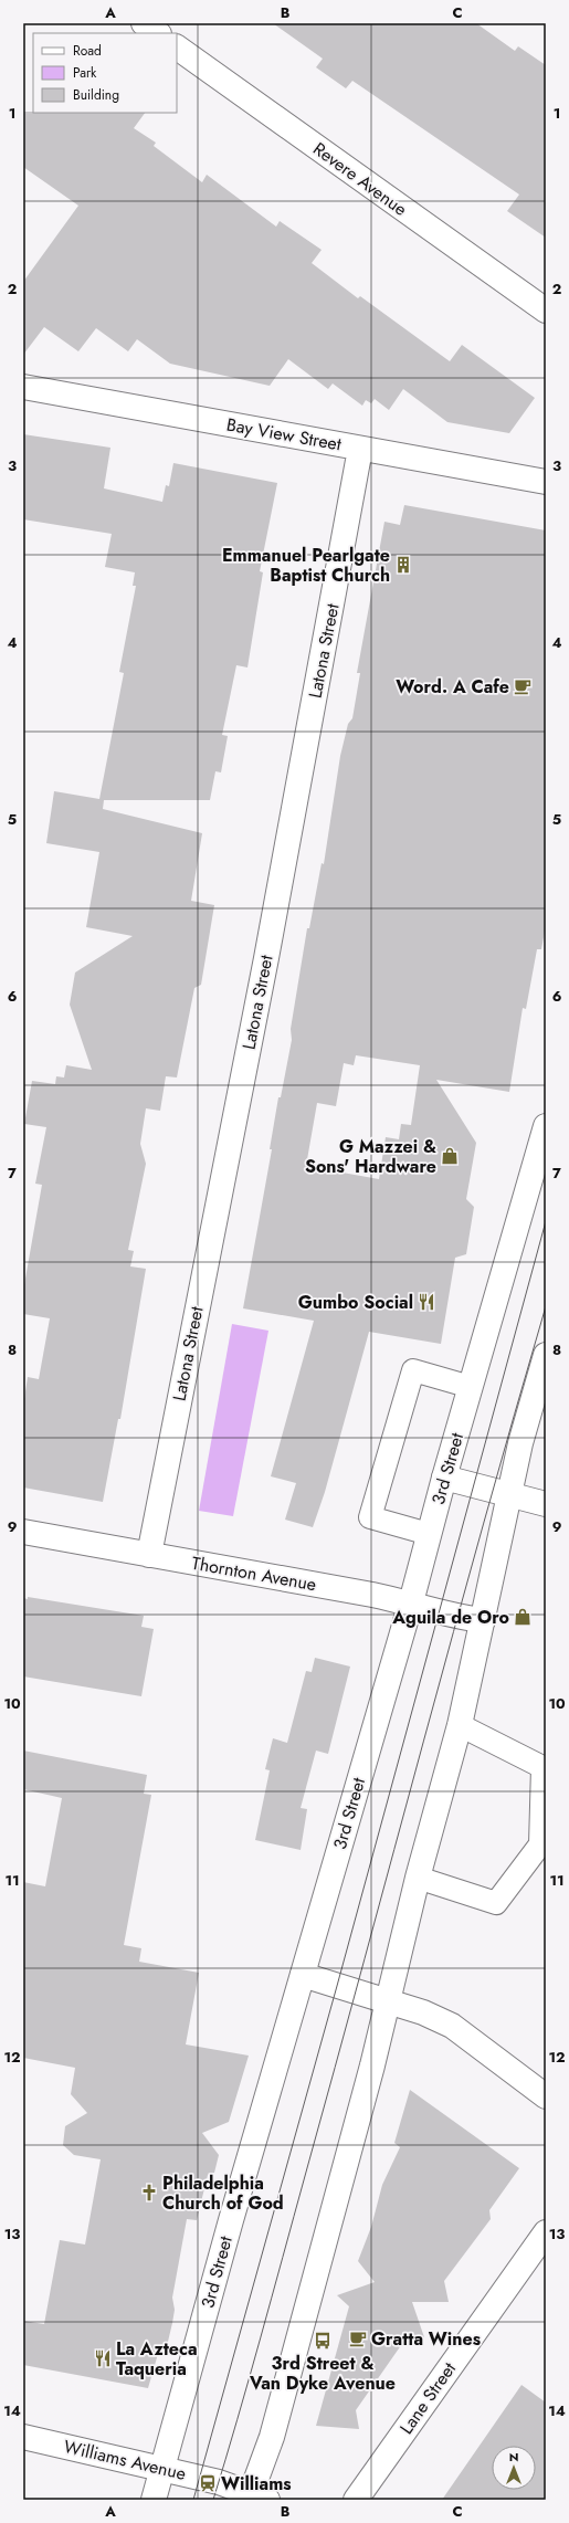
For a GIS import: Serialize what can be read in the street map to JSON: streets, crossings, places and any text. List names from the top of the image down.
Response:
{
  "streets": {
    "street": [
      "Revere Avenue",
      "Bay View Street",
      "Latona Street",
      "3rd Street",
      "Thornton Avenue",
      "Lane Street",
      "Williams Avenue"
    ]
  },
  "crossings": [
    ["Bay View Street", "Latona Street"],
    ["Latona Street", "Thornton Avenue"],
    ["3rd Street", "Thornton Avenue"],
    ["3rd Street", "Williams Avenue"]
  ],
  "places": {
    "building": ["Emmanuel Pearlgate Baptist Church"],
    "cafe": ["Word. A Cafe", "Gratta Wines"],
    "shop": ["G Mazzei & Sons' Hardware", "Aguila de Oro"],
    "restaurant": ["Gumbo Social", "La Azteca Taqueria"],
    "church": ["Philadelphia Church of God"],
    "bus stop": ["3rd Street & Van Dyke Avenue"],
    "station": ["Williams"]
  },
  "legend": ["Road", "Park", "Building"],
  "north": "top",
  "grid": {
    "columns": ["A", "B", "C"],
    "rows": [
      "1",
      "2",
      "3",
      "4",
      "5",
      "6",
      "7",
      "8",
      "9",
      "10",
      "11",
      "12",
      "13",
      "14"
    ]
  }
}
